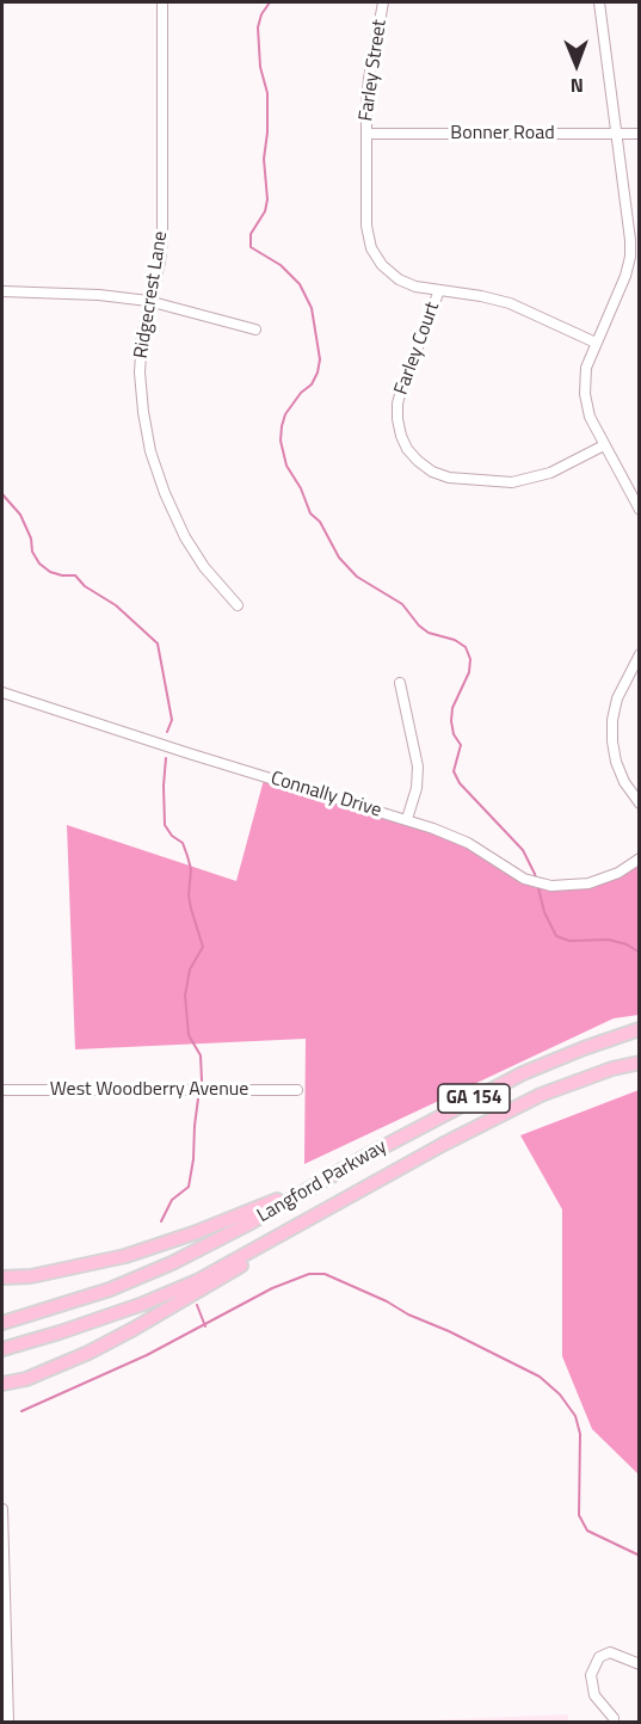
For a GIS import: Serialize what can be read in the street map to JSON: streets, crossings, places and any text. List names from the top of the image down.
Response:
{
  "streets": {
    "highway": ["GA 154", "Langford Parkway"],
    "street": [
      "Farley Street",
      "Bonner Road",
      "Ridgecrest Lane",
      "Farley Court",
      "Connally Drive",
      "West Woodberry Avenue"
    ]
  },
  "crossings": [
    ["Farley Street", "Bonner Road"],
    ["Farley Street", "Farley Court"]
  ],
  "north": "bottom"
}
